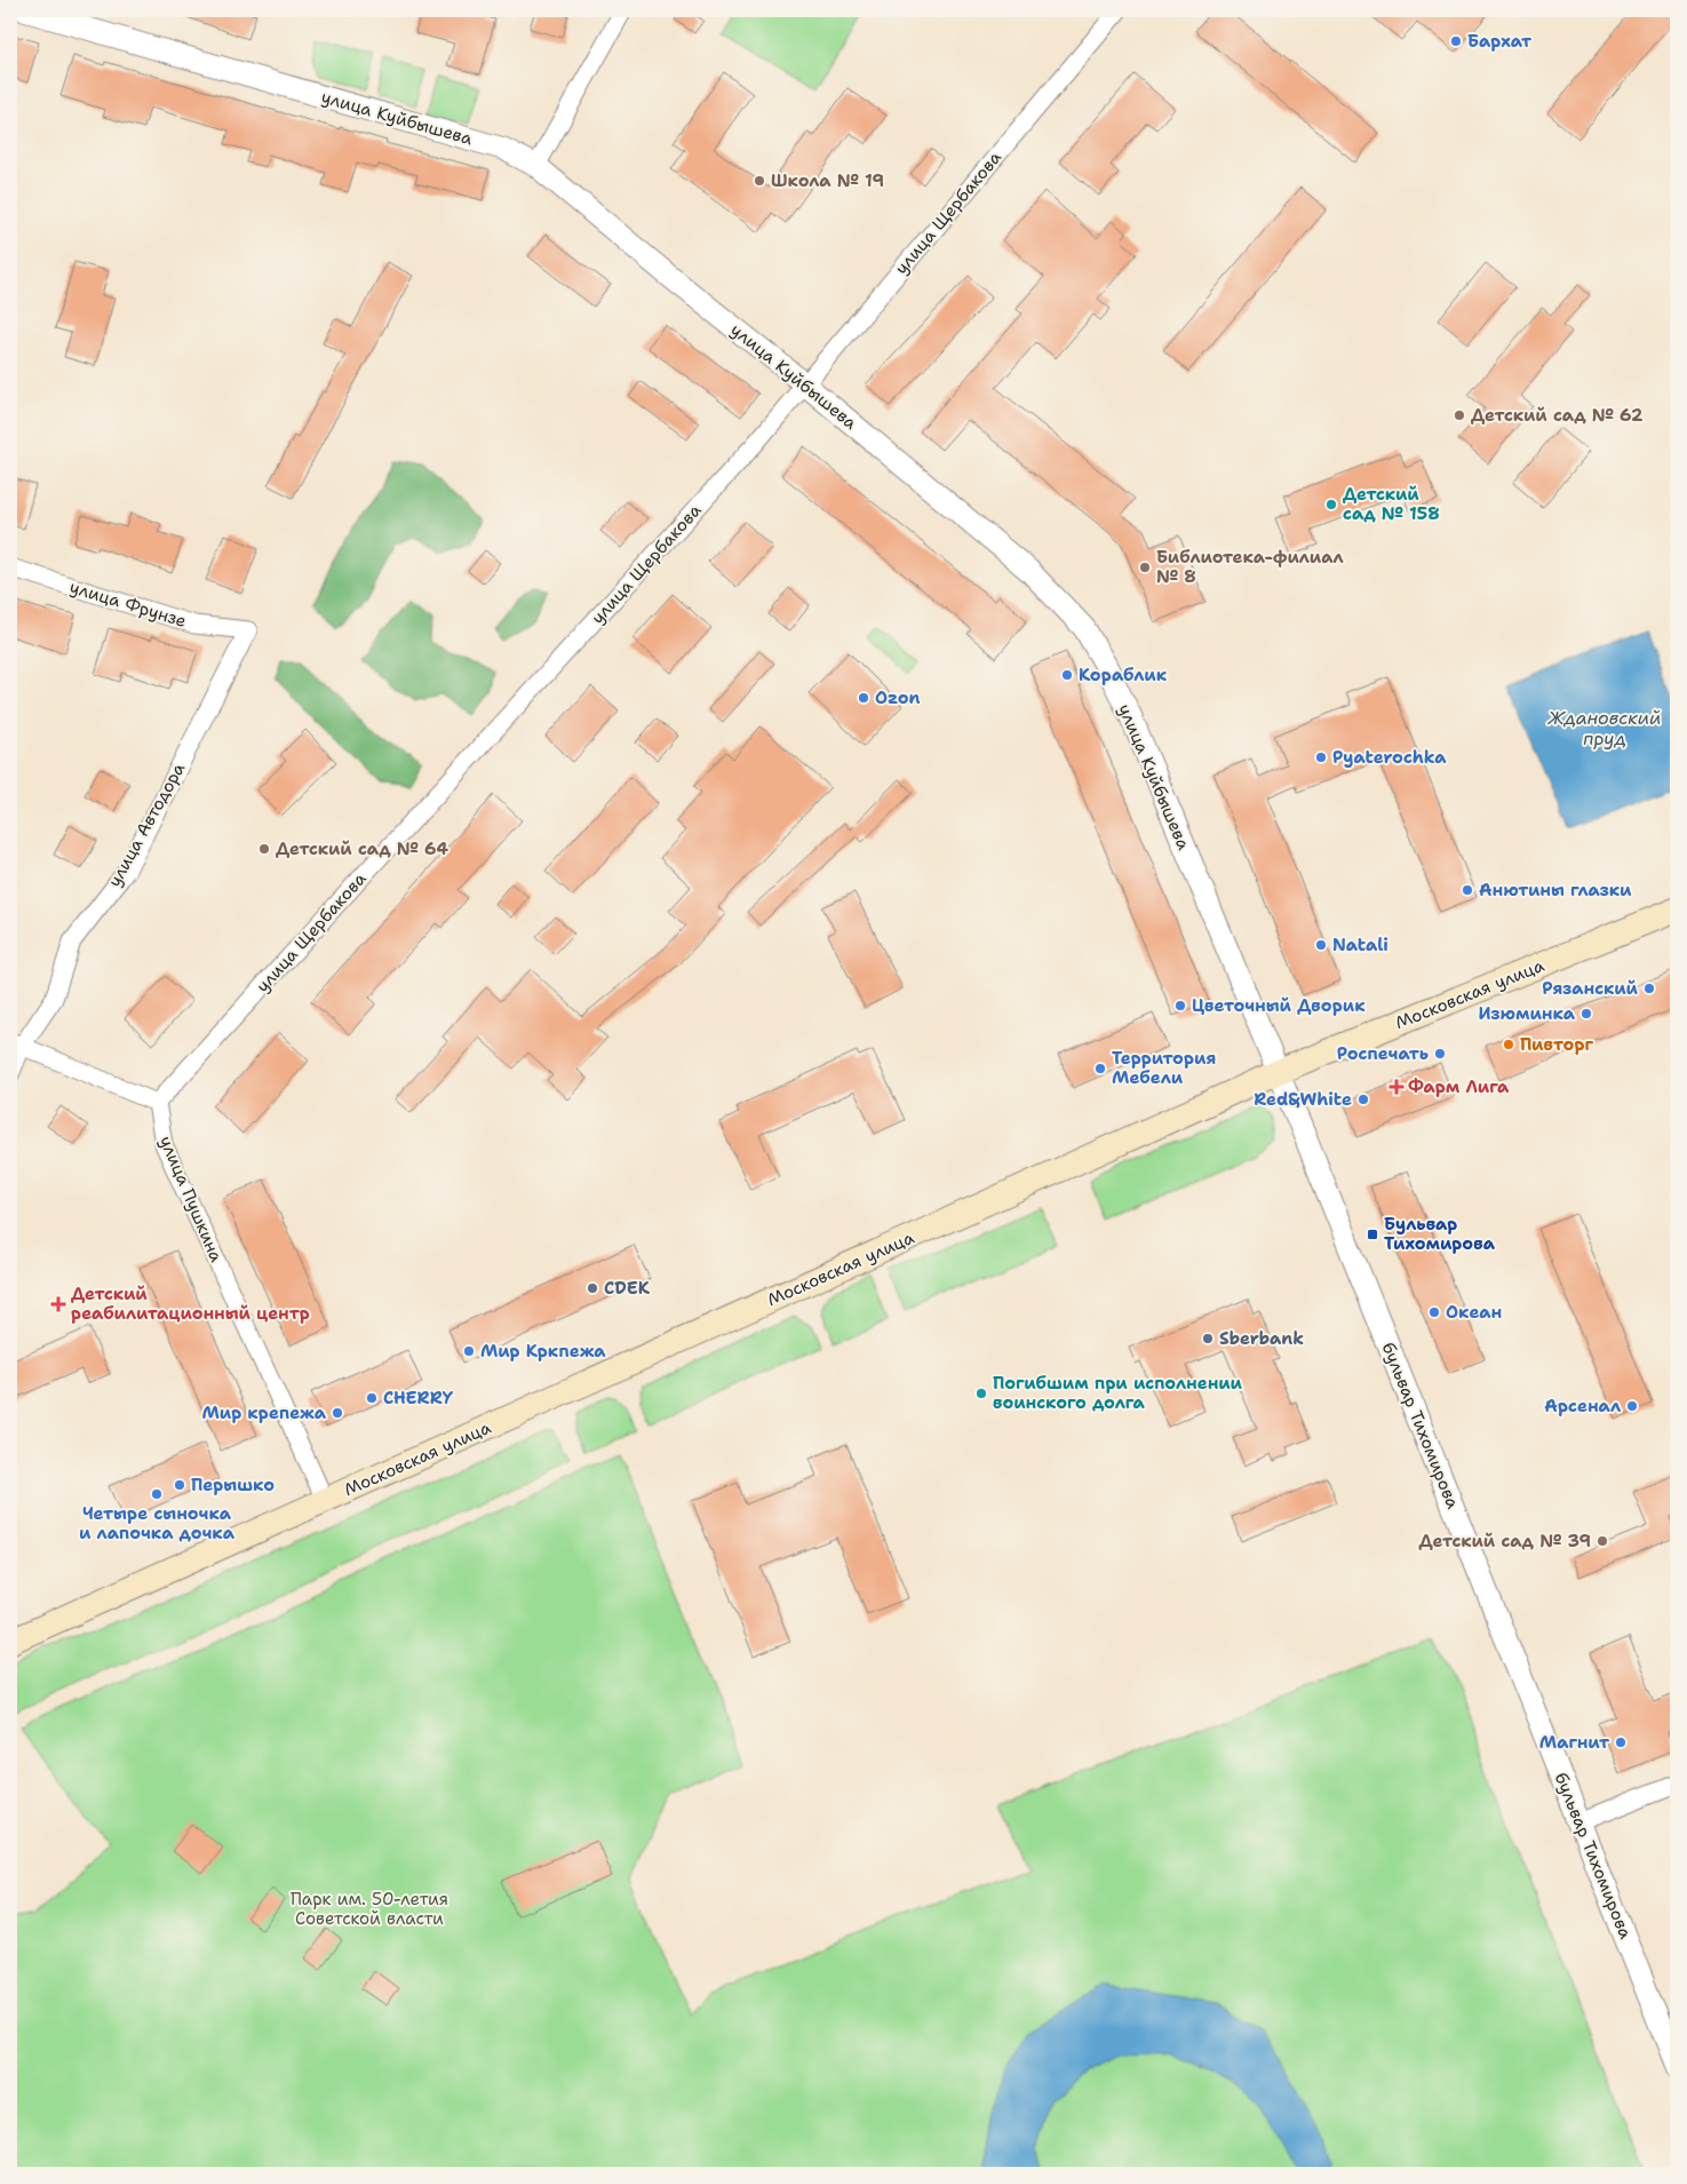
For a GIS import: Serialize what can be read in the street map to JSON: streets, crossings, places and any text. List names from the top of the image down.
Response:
{
  "streets": {
    "main road": ["Московская улица"],
    "street": [
      "улица Куйбышева",
      "улица Щербакова",
      "улица Фрунзе",
      "улица Автодора",
      "улица Пушкина",
      "бульвар Тихомирова"
    ]
  },
  "crossings": [
    ["улица Куйбышева", "улица Щербакова"],
    ["улица Куйбышева", "Московская улица"],
    ["улица Куйбышева", "бульвар Тихомирова"],
    ["улица Щербакова", "улица Пушкина"],
    ["улица Фрунзе", "улица Автодора"],
    ["Московская улица", "улица Пушкина"],
    ["Московская улица", "бульвар Тихомирова"]
  ],
  "water": ["Ждановский пруд"],
  "parks": ["Парк им. 50-летия Советской власти"],
  "places": {
    "other": [
      "Бархат",
      "Школа № 19",
      "Детский сад № 62",
      "Детский сад № 158",
      "Библиотека-филиал № 8",
      "Кораблик",
      "Ozon",
      "Pyaterochka",
      "Детский сад № 64",
      "Анютины глазки",
      "Natali",
      "Рязанский",
      "Цветочный Дворик",
      "Изюминка",
      "Пивторг",
      "Роспечать",
      "Территория Мебели",
      "Red&White",
      "CDEK",
      "Океан",
      "Sberbank",
      "Мир Кркпежа",
      "Погибшим при исполнении воинского долга",
      "CHERRY",
      "Арсенал",
      "Мир крепежа",
      "Перышко",
      "Четыре сыночка и лапочка дочка",
      "Детский сад № 39",
      "Магнит"
    ],
    "health": ["Фарм Лига", "Детский реабилитационный центр"],
    "transit": ["Бульвар Тихомирова"]
  }
}
